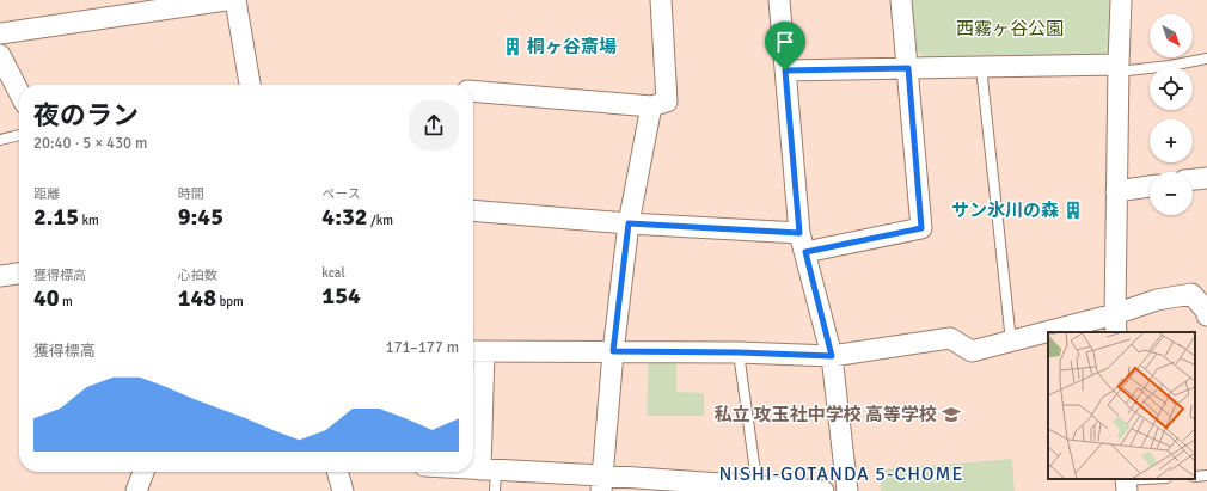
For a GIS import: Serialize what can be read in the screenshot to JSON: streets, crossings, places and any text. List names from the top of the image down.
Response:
{
  "districts": ["NISHI-GOTANDA 5-CHOME"],
  "parks": ["西霧ヶ谷公園"],
  "places": {
    "building": ["桐ヶ谷斎場", "サン氷川の森"],
    "school or university": ["私立 攻玉社中学校 高等学校"]
  },
  "north": "bottom right",
  "page": {
    "map_buttons": ["+", "−"],
    "heading": ["夜のラン", "20:40 · 5 × 430 m"],
    "stats": [
      ["距離", "2.15 km"],
      ["時間", "9:45"],
      ["ペース", "4:32 /km"],
      ["獲得標高", "40 m"],
      ["心拍数", "148 bpm"],
      ["kcal", "154"]
    ],
    "chart": ["獲得標高", "171–177 m"]
  }
}
